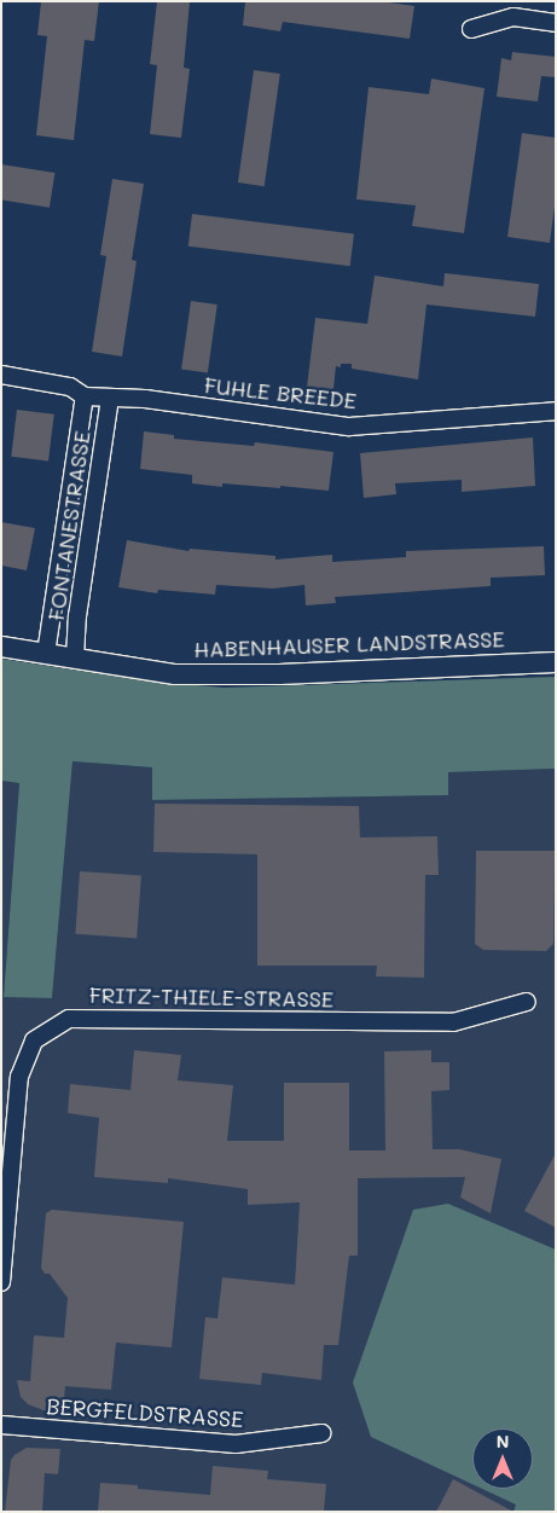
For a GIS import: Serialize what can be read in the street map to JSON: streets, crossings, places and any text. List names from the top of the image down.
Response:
{
  "streets": {
    "street": [
      "FUHLE BREEDE",
      "FONTANESTRASSE",
      "HABENHAUSER LANDSTRASSE",
      "FRITZ-THIELE-STRASSE",
      "BERGFELDSTRASSE"
    ]
  },
  "crossings": [
    ["FUHLE BREEDE", "FONTANESTRASSE"],
    ["FONTANESTRASSE", "HABENHAUSER LANDSTRASSE"]
  ],
  "north": "top"
}
